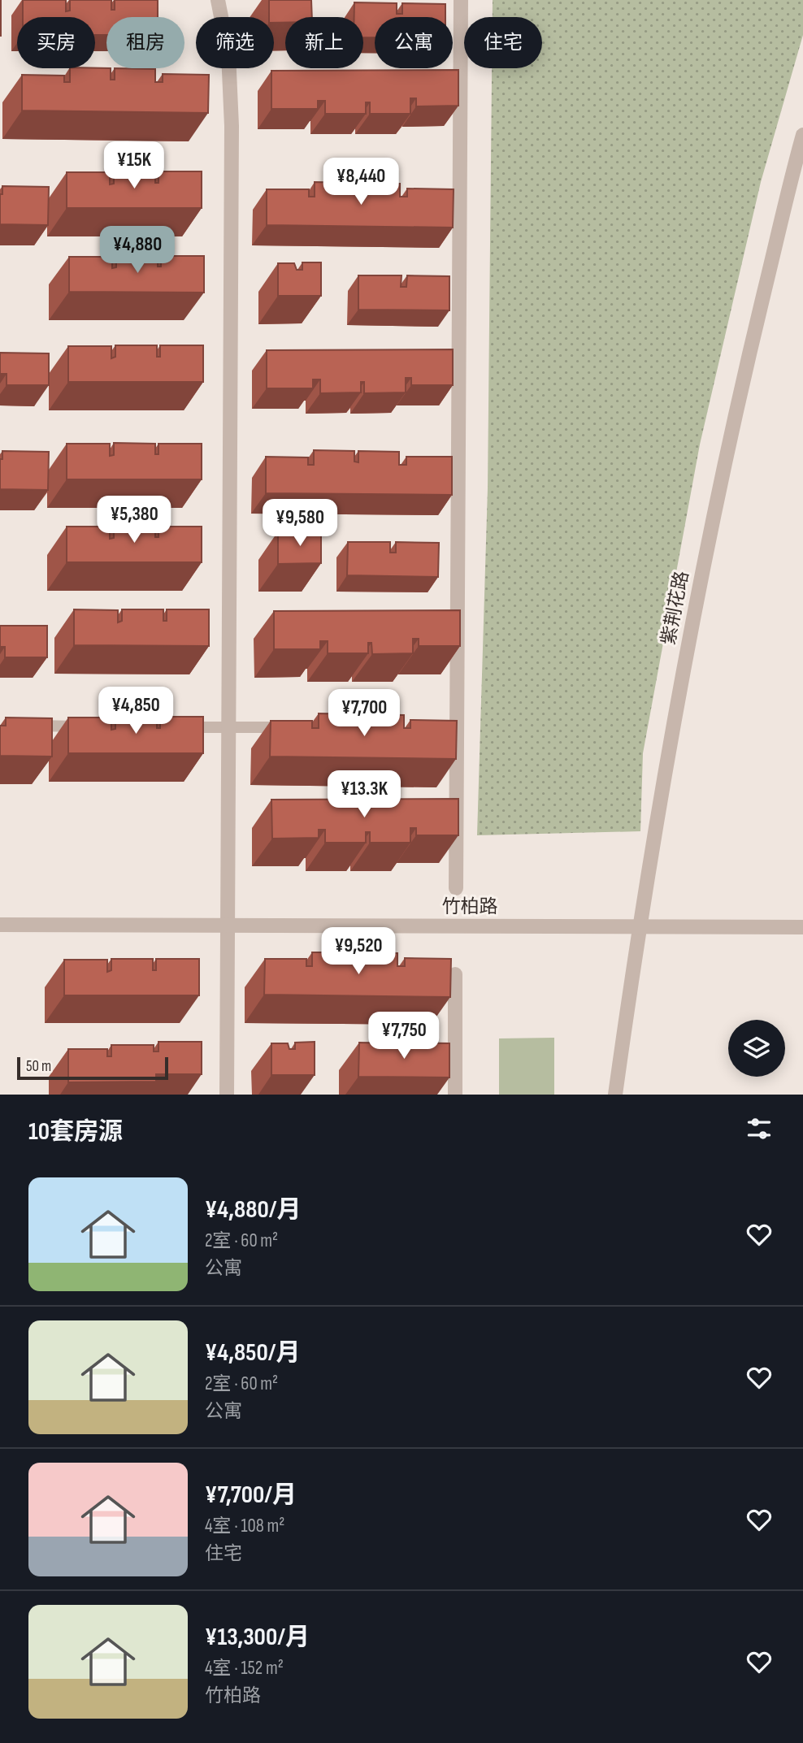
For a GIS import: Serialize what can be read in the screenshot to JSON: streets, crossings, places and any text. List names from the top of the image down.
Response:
{
  "streets": {
    "street": ["紫荆花路", "竹柏路"]
  },
  "crossings": [
    ["紫荆花路", "竹柏路"]
  ],
  "scale_bar": "50 m",
  "page": {
    "chip": [
      "买房",
      "租房",
      "筛选",
      "新上",
      "公寓",
      "住宅"
    ],
    "price": [
      "¥15K",
      "¥8,440",
      "¥4,880",
      "¥5,380",
      "¥9,580",
      "¥4,850",
      "¥7,700",
      "¥13.3K",
      "¥9,520",
      "¥7,750"
    ],
    "scale": "50 m",
    "heading": "10套房源",
    "list": [
      {
        "name": "¥4,880/月",
        "note": "2室 · 60 m² · 公寓"
      },
      {
        "name": "¥4,850/月",
        "note": "2室 · 60 m² · 公寓"
      },
      {
        "name": "¥7,700/月",
        "note": "4室 · 108 m² · 住宅"
      },
      {
        "name": "¥13,300/月",
        "note": "4室 · 152 m² · 竹柏路"
      }
    ]
  }
}
